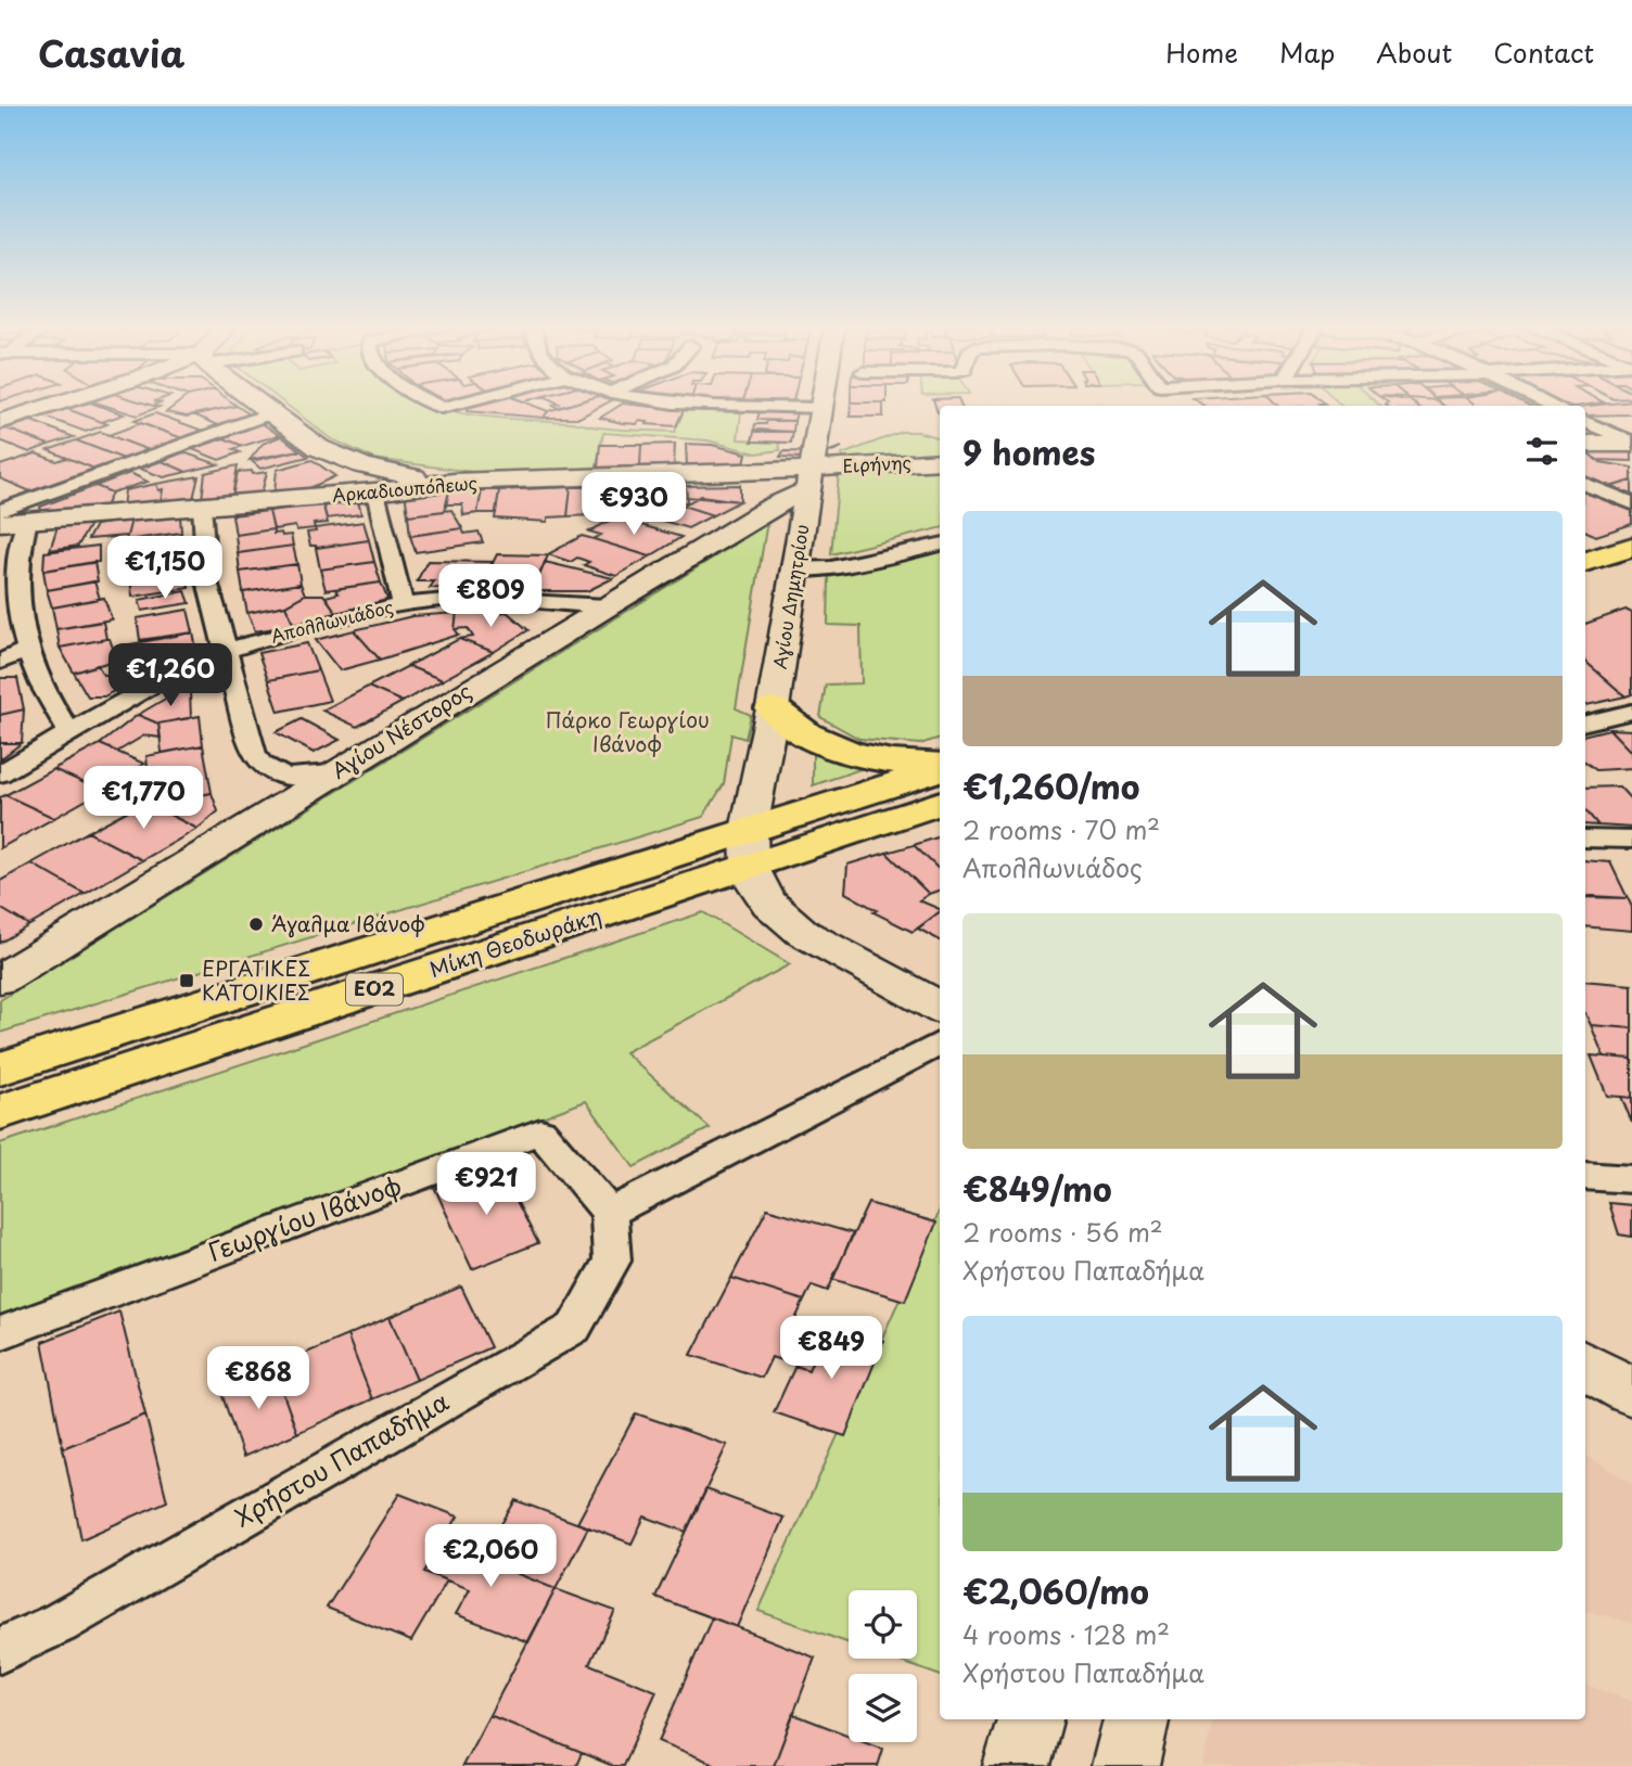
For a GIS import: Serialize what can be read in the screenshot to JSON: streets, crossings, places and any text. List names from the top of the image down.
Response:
{
  "streets": {
    "highway": ["Μίκη Θεοδωράκη", "ΕΟ2"],
    "street": [
      "Ειρήνης",
      "Αρκαδιουπόλεως",
      "Αγίου Δημητρίου",
      "Απολλωνιάδος",
      "Αγίου Νέστορος",
      "Γεωργίου Ιβάνοφ",
      "Χρήστου Παπαδήμα"
    ]
  },
  "crossings": [
    ["Ειρήνης", "Αρκαδιουπόλεως"],
    ["Ειρήνης", "Αγίου Δημητρίου"],
    ["Ειρήνης", "Αγίου Νέστορος"],
    ["Αρκαδιουπόλεως", "Αγίου Δημητρίου"],
    ["Αρκαδιουπόλεως", "Αγίου Νέστορος"],
    ["Αγίου Δημητρίου", "Αγίου Νέστορος"],
    ["Αγίου Δημητρίου", "Μίκη Θεοδωράκη"],
    ["Απολλωνιάδος", "Αγίου Νέστορος"],
    ["Γεωργίου Ιβάνοφ", "Χρήστου Παπαδήμα"]
  ],
  "parks": ["Πάρκο Γεωργίου Ιβάνοφ"],
  "places": {
    "other": ["Άγαλμα Ιβάνοφ"],
    "transit": ["ΕΡΓΑΤΙΚΕΣ ΚΑΤΟΙΚΙΕΣ"]
  },
  "page": {
    "header": "Casavia",
    "nav": [
      "Home",
      "Map",
      "About",
      "Contact"
    ],
    "heading": "9 homes",
    "price": [
      "€930",
      "€1,150",
      "€809",
      "€1,260",
      "€1,770",
      "€921",
      "€849",
      "€868",
      "€2,060"
    ],
    "list": [
      {
        "name": "€1,260/mo",
        "note": "2 rooms · 70 m² · Απολλωνιάδος"
      },
      {
        "name": "€849/mo",
        "note": "2 rooms · 56 m² · Χρήστου Παπαδήμα"
      },
      {
        "name": "€2,060/mo",
        "note": "4 rooms · 128 m² · Χρήστου Παπαδήμα"
      }
    ]
  }
}
